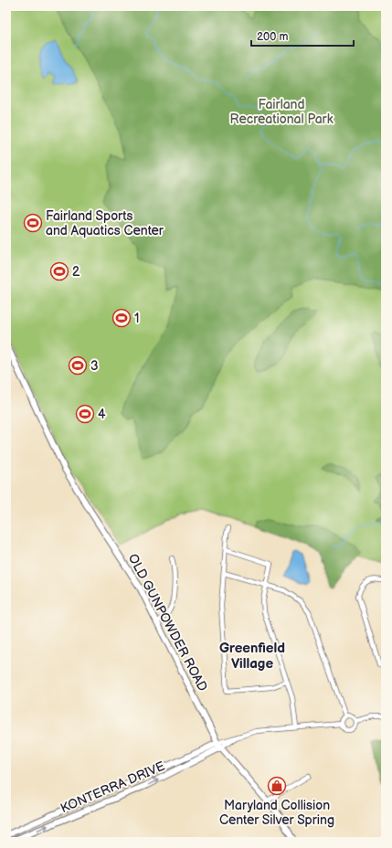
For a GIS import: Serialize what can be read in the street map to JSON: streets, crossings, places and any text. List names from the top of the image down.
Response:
{
  "streets": {
    "main road": ["OLD GUNPOWDER ROAD", "KONTERRA DRIVE"]
  },
  "crossings": [
    ["OLD GUNPOWDER ROAD", "KONTERRA DRIVE"]
  ],
  "districts": ["Greenfield Village"],
  "parks": ["Fairland Recreational Park"],
  "places": {
    "sports": [
      "Fairland Sports and Aquatics Center",
      "2",
      "1",
      "3",
      "4"
    ],
    "shop": ["Maryland Collision Center Silver Spring"]
  },
  "scale_bar": "200 m"
}
